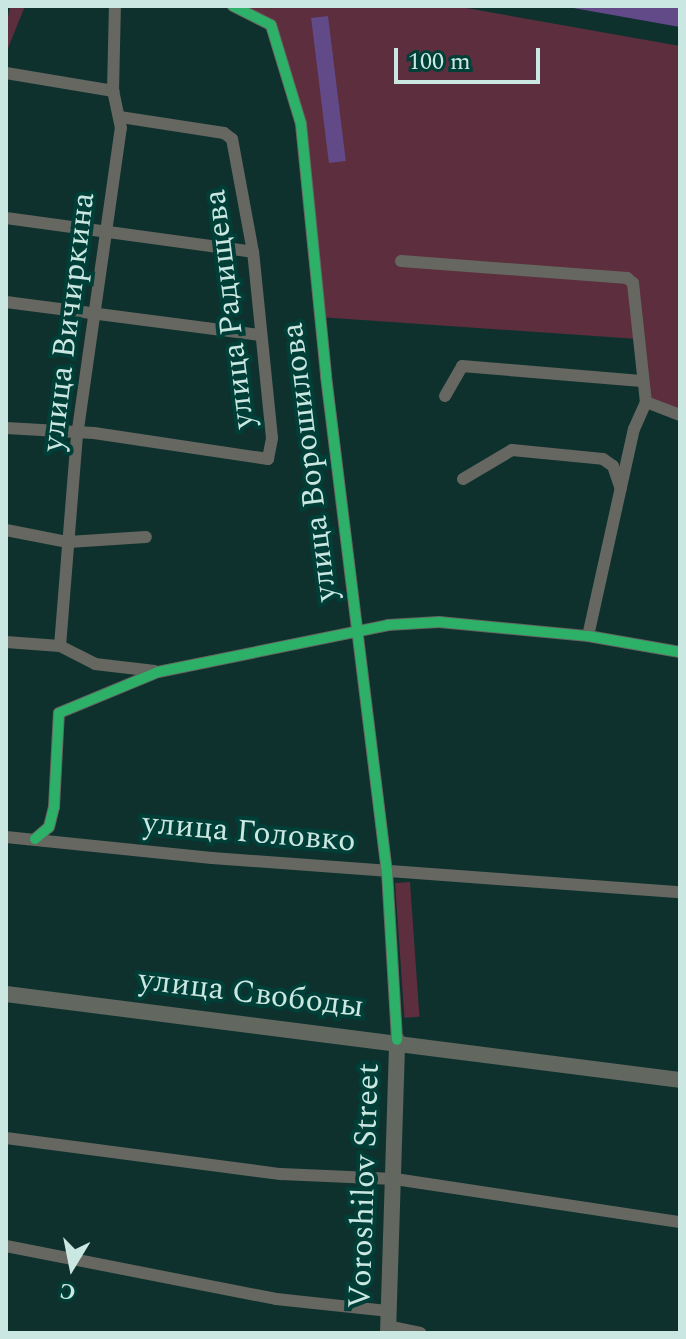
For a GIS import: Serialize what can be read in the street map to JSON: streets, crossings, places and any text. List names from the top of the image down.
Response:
{
  "streets": {
    "main road": ["улица Свободы", "Voroshilov Street"],
    "street": [
      "улица Радищева",
      "улица Вичиркина",
      "улица Ворошилова",
      "улица Головко"
    ]
  },
  "crossings": [
    ["улица Радищева", "улица Вичиркина"],
    ["улица Ворошилова", "улица Головко"],
    ["улица Ворошилова", "улица Свободы"],
    ["улица Ворошилова", "Voroshilov Street"],
    ["улица Свободы", "Voroshilov Street"]
  ],
  "scale_bar": "100 m",
  "north": "bottom"
}
